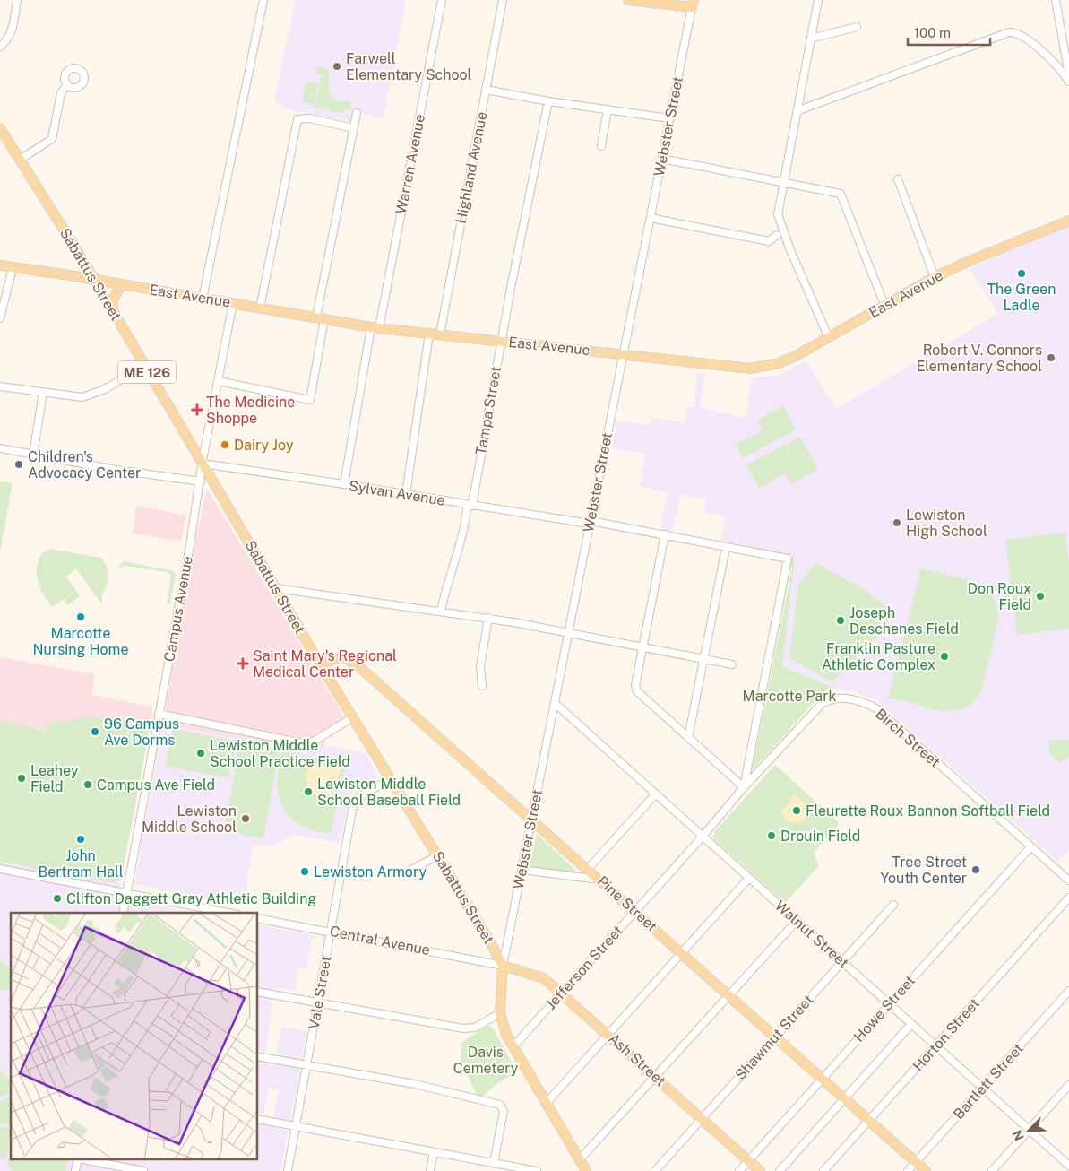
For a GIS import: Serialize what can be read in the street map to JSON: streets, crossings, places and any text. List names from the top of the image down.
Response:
{
  "streets": {
    "main road": [
      "Sabattus Street",
      "East Avenue",
      "ME 126",
      "Pine Street",
      "Ash Street"
    ],
    "street": [
      "Webster Street",
      "Warren Avenue",
      "Highland Avenue",
      "Tampa Street",
      "Sylvan Avenue",
      "Campus Avenue",
      "Birch Street",
      "Walnut Street",
      "Central Avenue",
      "Jefferson Street",
      "Vale Street",
      "Howe Street",
      "Horton Street",
      "Shawmut Street",
      "Bartlett Street"
    ]
  },
  "crossings": [
    ["Webster Street", "Sabattus Street"],
    ["Webster Street", "East Avenue"],
    ["Webster Street", "Sylvan Avenue"],
    ["Webster Street", "Pine Street"],
    ["Webster Street", "Walnut Street"],
    ["Webster Street", "Central Avenue"],
    ["Webster Street", "Ash Street"],
    ["Warren Avenue", "East Avenue"],
    ["Warren Avenue", "Sylvan Avenue"],
    ["Highland Avenue", "East Avenue"],
    ["Sabattus Street", "East Avenue"],
    ["Sabattus Street", "Sylvan Avenue"],
    ["Sabattus Street", "Campus Avenue"],
    ["Sabattus Street", "Pine Street"],
    ["Sabattus Street", "Central Avenue"],
    ["Sabattus Street", "Vale Street"],
    ["Sabattus Street", "Ash Street"],
    ["East Avenue", "Tampa Street"],
    ["East Avenue", "Campus Avenue"],
    ["Tampa Street", "Sylvan Avenue"],
    ["Sylvan Avenue", "Campus Avenue"],
    ["Sylvan Avenue", "Birch Street"],
    ["Sylvan Avenue", "Jefferson Street"],
    ["Birch Street", "Jefferson Street"],
    ["Birch Street", "Howe Street"],
    ["Pine Street", "Jefferson Street"],
    ["Pine Street", "Howe Street"],
    ["Pine Street", "Horton Street"],
    ["Pine Street", "Shawmut Street"],
    ["Pine Street", "Bartlett Street"],
    ["Walnut Street", "Jefferson Street"],
    ["Walnut Street", "Howe Street"],
    ["Walnut Street", "Horton Street"],
    ["Walnut Street", "Shawmut Street"],
    ["Walnut Street", "Bartlett Street"],
    ["Central Avenue", "Vale Street"],
    ["Central Avenue", "Ash Street"],
    ["Jefferson Street", "Ash Street"],
    ["Howe Street", "Ash Street"],
    ["Shawmut Street", "Ash Street"]
  ],
  "parks": ["Marcotte Park", "Davis Cemetery"],
  "places": {
    "other": [
      "Farwell Elementary School",
      "The Green Ladle",
      "Robert V. Connors Elementary School",
      "Dairy Joy",
      "Children's Advocacy Center",
      "Lewiston High School",
      "Don Roux Field",
      "Marcotte Nursing Home",
      "Joseph Deschenes Field",
      "Franklin Pasture Athletic Complex",
      "96 Campus Ave Dorms",
      "Lewiston Middle School Practice Field",
      "Leahey Field",
      "Campus Ave Field",
      "Lewiston Middle School Baseball Field",
      "Fleurette Roux Bannon Softball Field",
      "Lewiston Middle School",
      "Drouin Field",
      "John Bertram Hall",
      "Tree Street Youth Center",
      "Lewiston Armory",
      "Clifton Daggett Gray Athletic Building"
    ],
    "health": ["The Medicine Shoppe", "Saint Mary's Regional Medical Center"]
  },
  "scale_bar": "100 m",
  "north": "bottom left"
}
